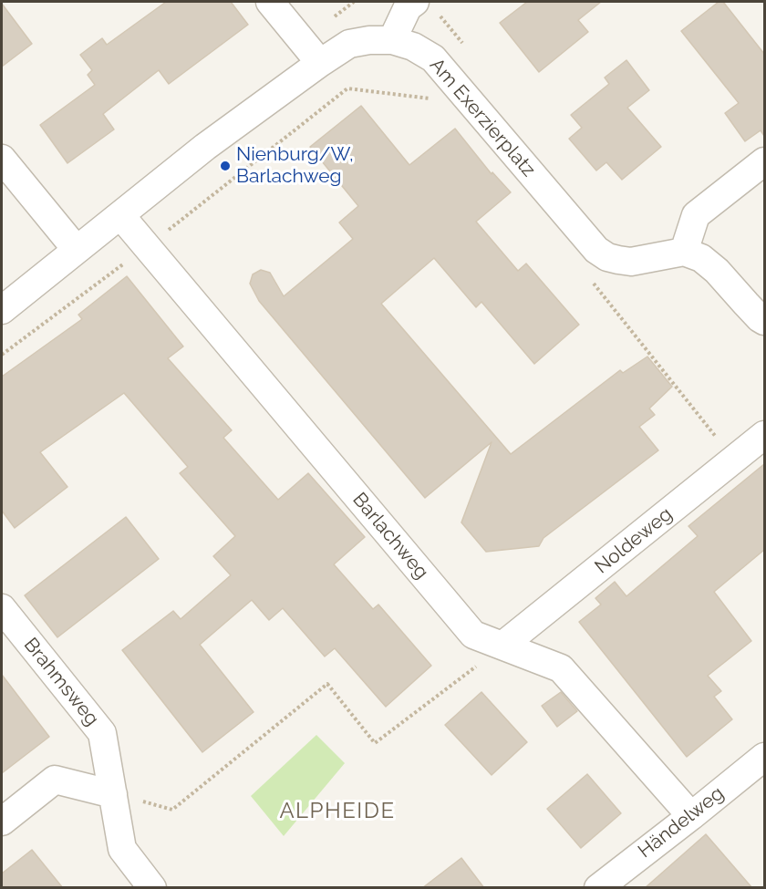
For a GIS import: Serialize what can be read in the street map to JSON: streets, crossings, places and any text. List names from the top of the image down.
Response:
{
  "streets": {
    "street": [
      "Am Exerzierplatz",
      "Barlachweg",
      "Noldeweg",
      "Brahmsweg",
      "Händelweg"
    ]
  },
  "crossings": [
    ["Am Exerzierplatz", "Barlachweg"],
    ["Barlachweg", "Noldeweg"],
    ["Barlachweg", "Händelweg"]
  ],
  "districts": ["ALPHEIDE"],
  "places": ["Nienburg/W, Barlachweg"]
}
